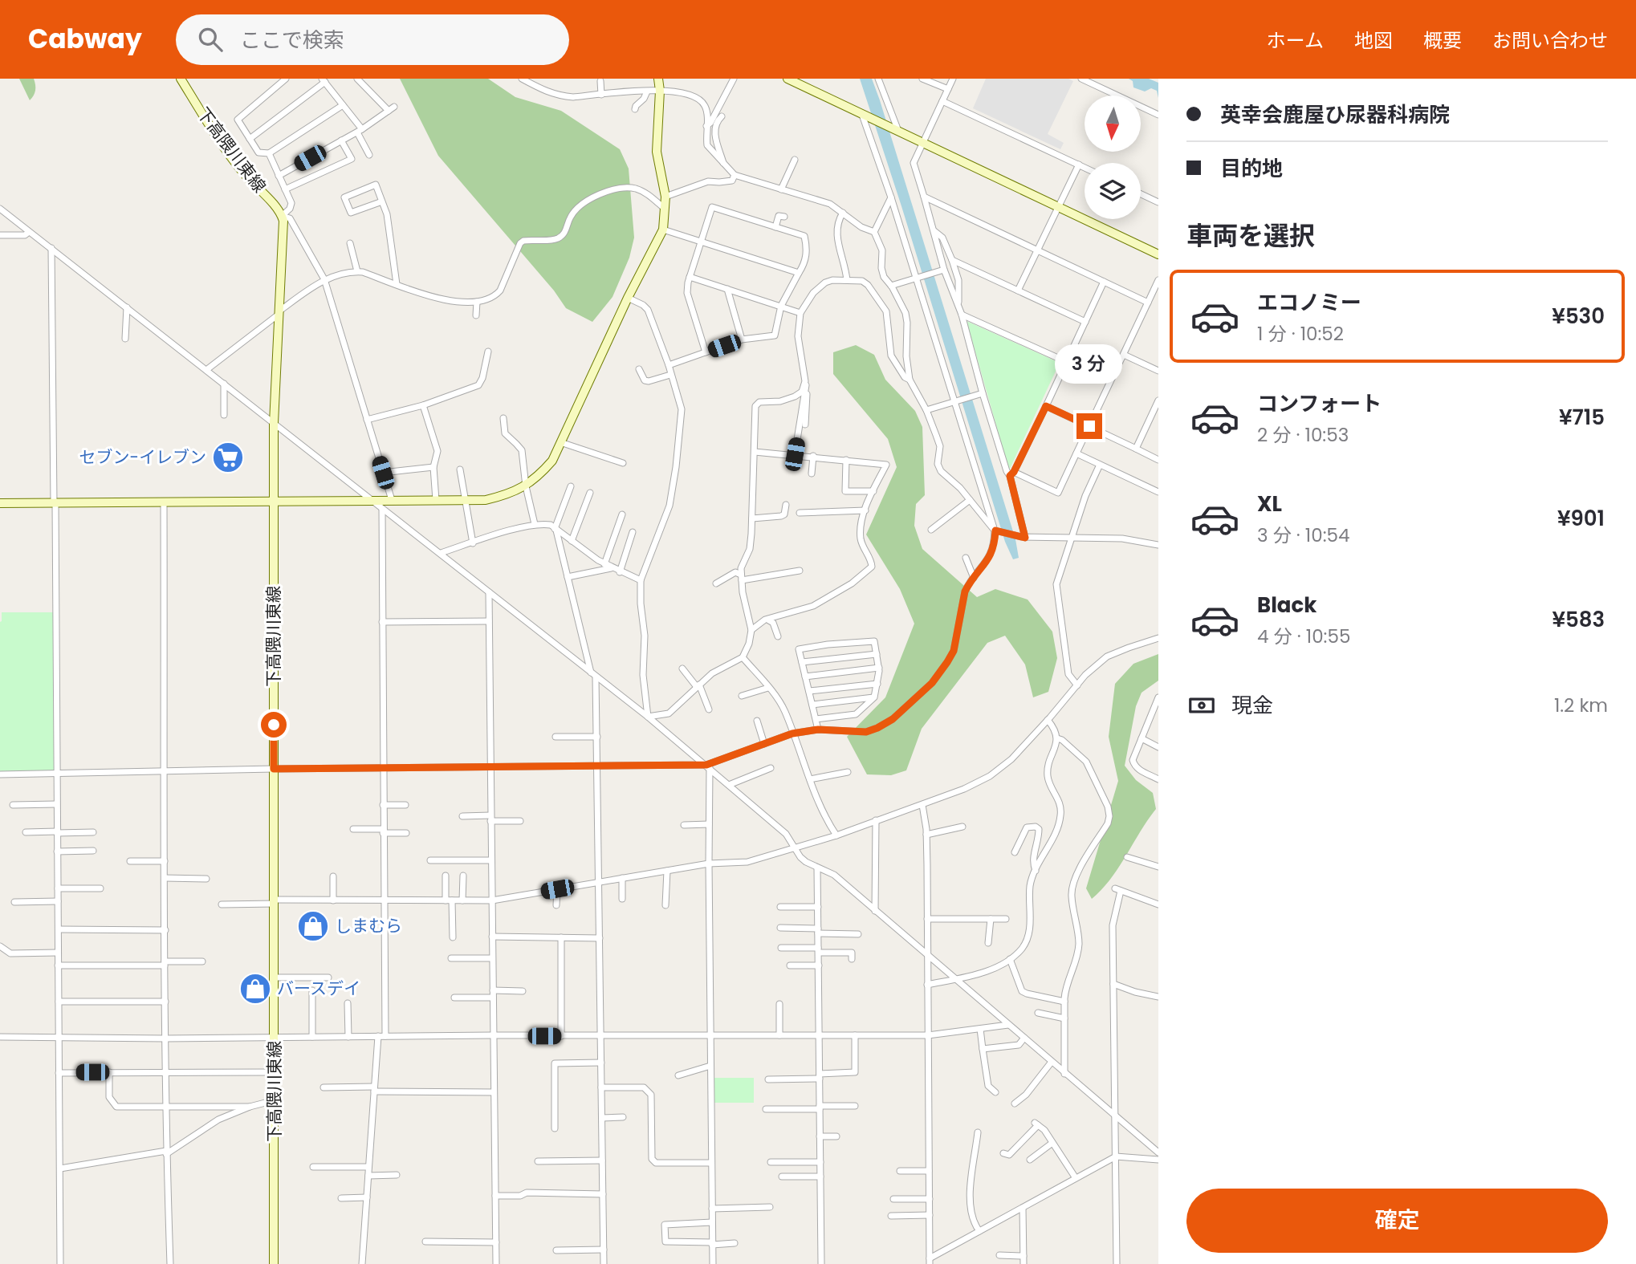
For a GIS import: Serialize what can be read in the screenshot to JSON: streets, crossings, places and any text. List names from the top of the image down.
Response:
{
  "streets": {
    "street": ["下高隈川東線"]
  },
  "places": {
    "supermarket": ["セブン-イレブン"],
    "shop": ["しまむら", "バースデイ"]
  },
  "north": "bottom",
  "page": {
    "header": "Cabway",
    "search": "ここで検索",
    "nav": [
      "ホーム",
      "地図",
      "概要",
      "お問い合わせ"
    ],
    "banner": ["英幸会鹿屋ひ尿器科病院", "目的地"],
    "heading": "車両を選択",
    "list": [
      {
        "name": "エコノミー",
        "note": "1 分 · 10:52",
        "value": "¥530"
      },
      {
        "name": "コンフォート",
        "note": "2 分 · 10:53",
        "value": "¥715"
      },
      {
        "name": "XL",
        "note": "3 分 · 10:54",
        "value": "¥901"
      },
      {
        "name": "Black",
        "note": "4 分 · 10:55",
        "value": "¥583"
      }
    ],
    "bubble": "3 分",
    "pay": ["現金", "1.2 km"],
    "buttons": "確定"
  }
}
